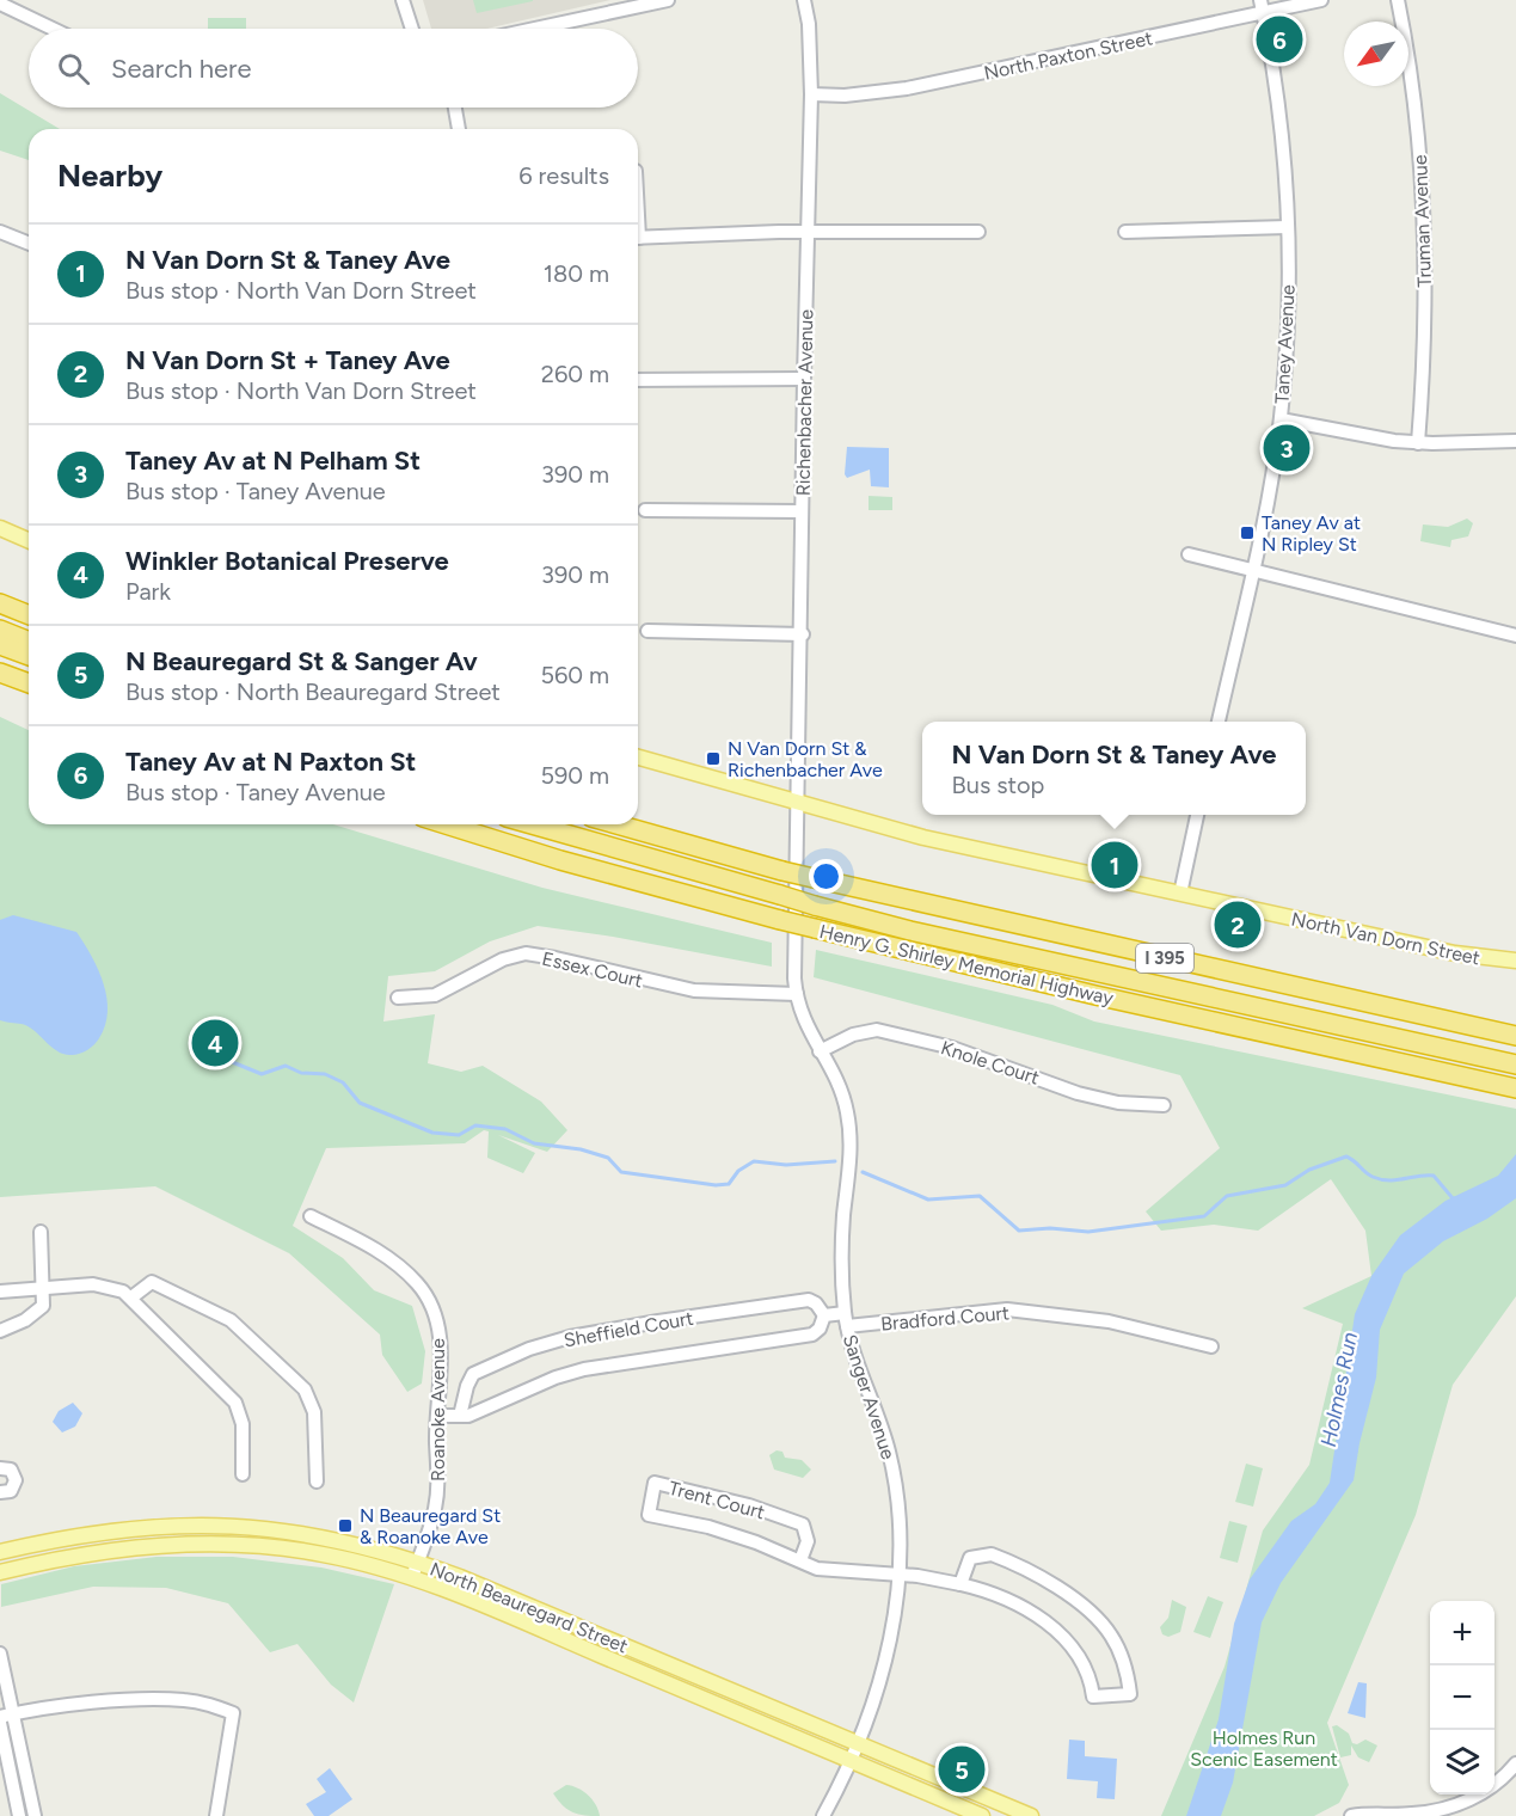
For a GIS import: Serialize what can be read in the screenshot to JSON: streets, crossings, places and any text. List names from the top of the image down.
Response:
{
  "streets": {
    "highway": ["I 395", "Henry G. Shirley Memorial Highway"],
    "main road": ["North Van Dorn Street", "North Beauregard Street"],
    "street": [
      "North Paxton Street",
      "Truman Avenue",
      "Taney Avenue",
      "Richenbacher Avenue",
      "Essex Court",
      "Knole Court",
      "Bradford Court",
      "Sheffield Court",
      "Sanger Avenue",
      "Roanoke Avenue",
      "Trent Court"
    ]
  },
  "crossings": [
    ["North Paxton Street", "Taney Avenue"],
    ["North Paxton Street", "Richenbacher Avenue"],
    ["Richenbacher Avenue", "North Van Dorn Street"],
    ["Richenbacher Avenue", "Sanger Avenue"],
    ["North Van Dorn Street", "Sanger Avenue"],
    ["Essex Court", "Sanger Avenue"],
    ["Knole Court", "Sanger Avenue"],
    ["Bradford Court", "Sanger Avenue"],
    ["Sheffield Court", "Roanoke Avenue"],
    ["Sanger Avenue", "Trent Court"],
    ["Sanger Avenue", "North Beauregard Street"],
    ["Roanoke Avenue", "North Beauregard Street"]
  ],
  "water": ["Holmes Run"],
  "parks": ["Holmes Run Scenic Easement"],
  "places": {
    "transit": ["Taney Av at N Ripley St", "N Van Dorn St & Richenbacher Ave", "N Beauregard St & Roanoke Ave"]
  },
  "north": "bottom left",
  "page": {
    "pins": [
      "6",
      "3",
      "1",
      "2",
      "4",
      "5"
    ],
    "search": "Search here",
    "heading": ["Nearby", "6 results"],
    "list": [
      {
        "mark": "1",
        "name": "N Van Dorn St & Taney Ave",
        "note": "Bus stop · North Van Dorn Street",
        "value": "180 m"
      },
      {
        "mark": "2",
        "name": "N Van Dorn St + Taney Ave",
        "note": "Bus stop · North Van Dorn Street",
        "value": "260 m"
      },
      {
        "mark": "3",
        "name": "Taney Av at N Pelham St",
        "note": "Bus stop · Taney Avenue",
        "value": "390 m"
      },
      {
        "mark": "4",
        "name": "Winkler Botanical Preserve",
        "note": "Park",
        "value": "390 m"
      },
      {
        "mark": "5",
        "name": "N Beauregard St & Sanger Av",
        "note": "Bus stop · North Beauregard Street",
        "value": "560 m"
      },
      {
        "mark": "6",
        "name": "Taney Av at N Paxton St",
        "note": "Bus stop · Taney Avenue",
        "value": "590 m"
      }
    ],
    "popup": ["N Van Dorn St & Taney Ave", "Bus stop"],
    "map_buttons": ["+", "−"]
  }
}
